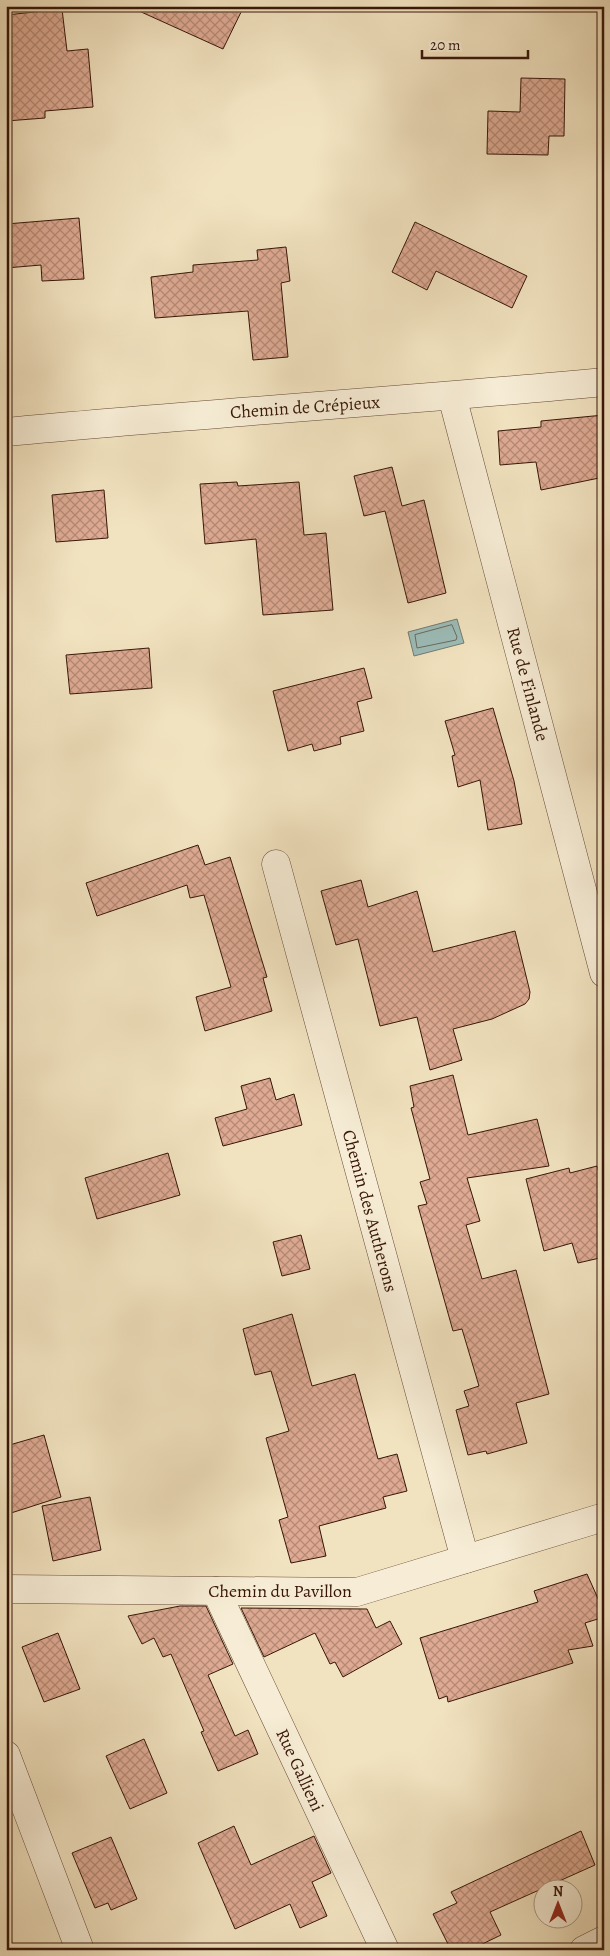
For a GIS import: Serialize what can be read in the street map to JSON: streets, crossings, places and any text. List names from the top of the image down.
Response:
{
  "streets": {
    "street": [
      "Chemin de Crépieux",
      "Rue de Finlande",
      "Chemin des Autherons",
      "Chemin du Pavillon",
      "Rue Gallieni"
    ]
  },
  "crossings": [
    ["Chemin de Crépieux", "Rue de Finlande"],
    ["Chemin des Autherons", "Chemin du Pavillon"],
    ["Chemin du Pavillon", "Rue Gallieni"]
  ],
  "scale_bar": "20 m",
  "north": "top"
}
